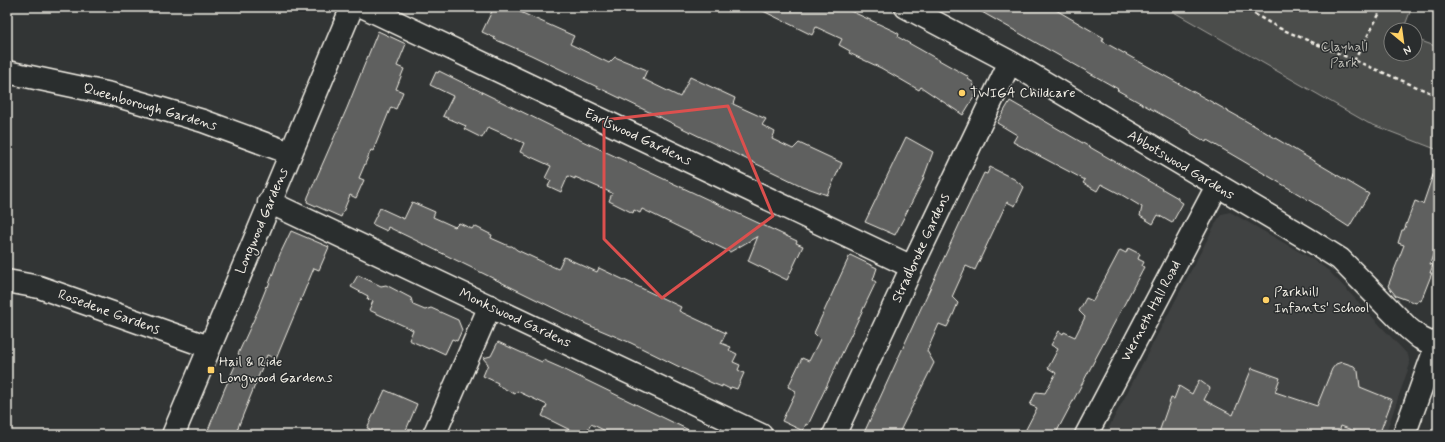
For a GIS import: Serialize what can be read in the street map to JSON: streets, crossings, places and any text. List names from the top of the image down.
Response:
{
  "streets": {
    "street": [
      "Queenborough Gardens",
      "Earlswood Gardens",
      "Abbotswood Gardens",
      "Longwood Gardens",
      "Stradbroke Gardens",
      "Werneth Hall Road",
      "Rosedene Gardens",
      "Monkswood Gardens"
    ]
  },
  "crossings": [
    ["Queenborough Gardens", "Longwood Gardens"],
    ["Earlswood Gardens", "Stradbroke Gardens"],
    ["Abbotswood Gardens", "Stradbroke Gardens"],
    ["Abbotswood Gardens", "Werneth Hall Road"],
    ["Longwood Gardens", "Rosedene Gardens"],
    ["Longwood Gardens", "Monkswood Gardens"]
  ],
  "parks": ["Clayhall Park"],
  "places": {
    "other": ["TWIGA Childcare", "Parkhill Infants' School"],
    "transit": ["Hail & Ride Longwood Gardens"]
  },
  "north": "bottom right"
}
